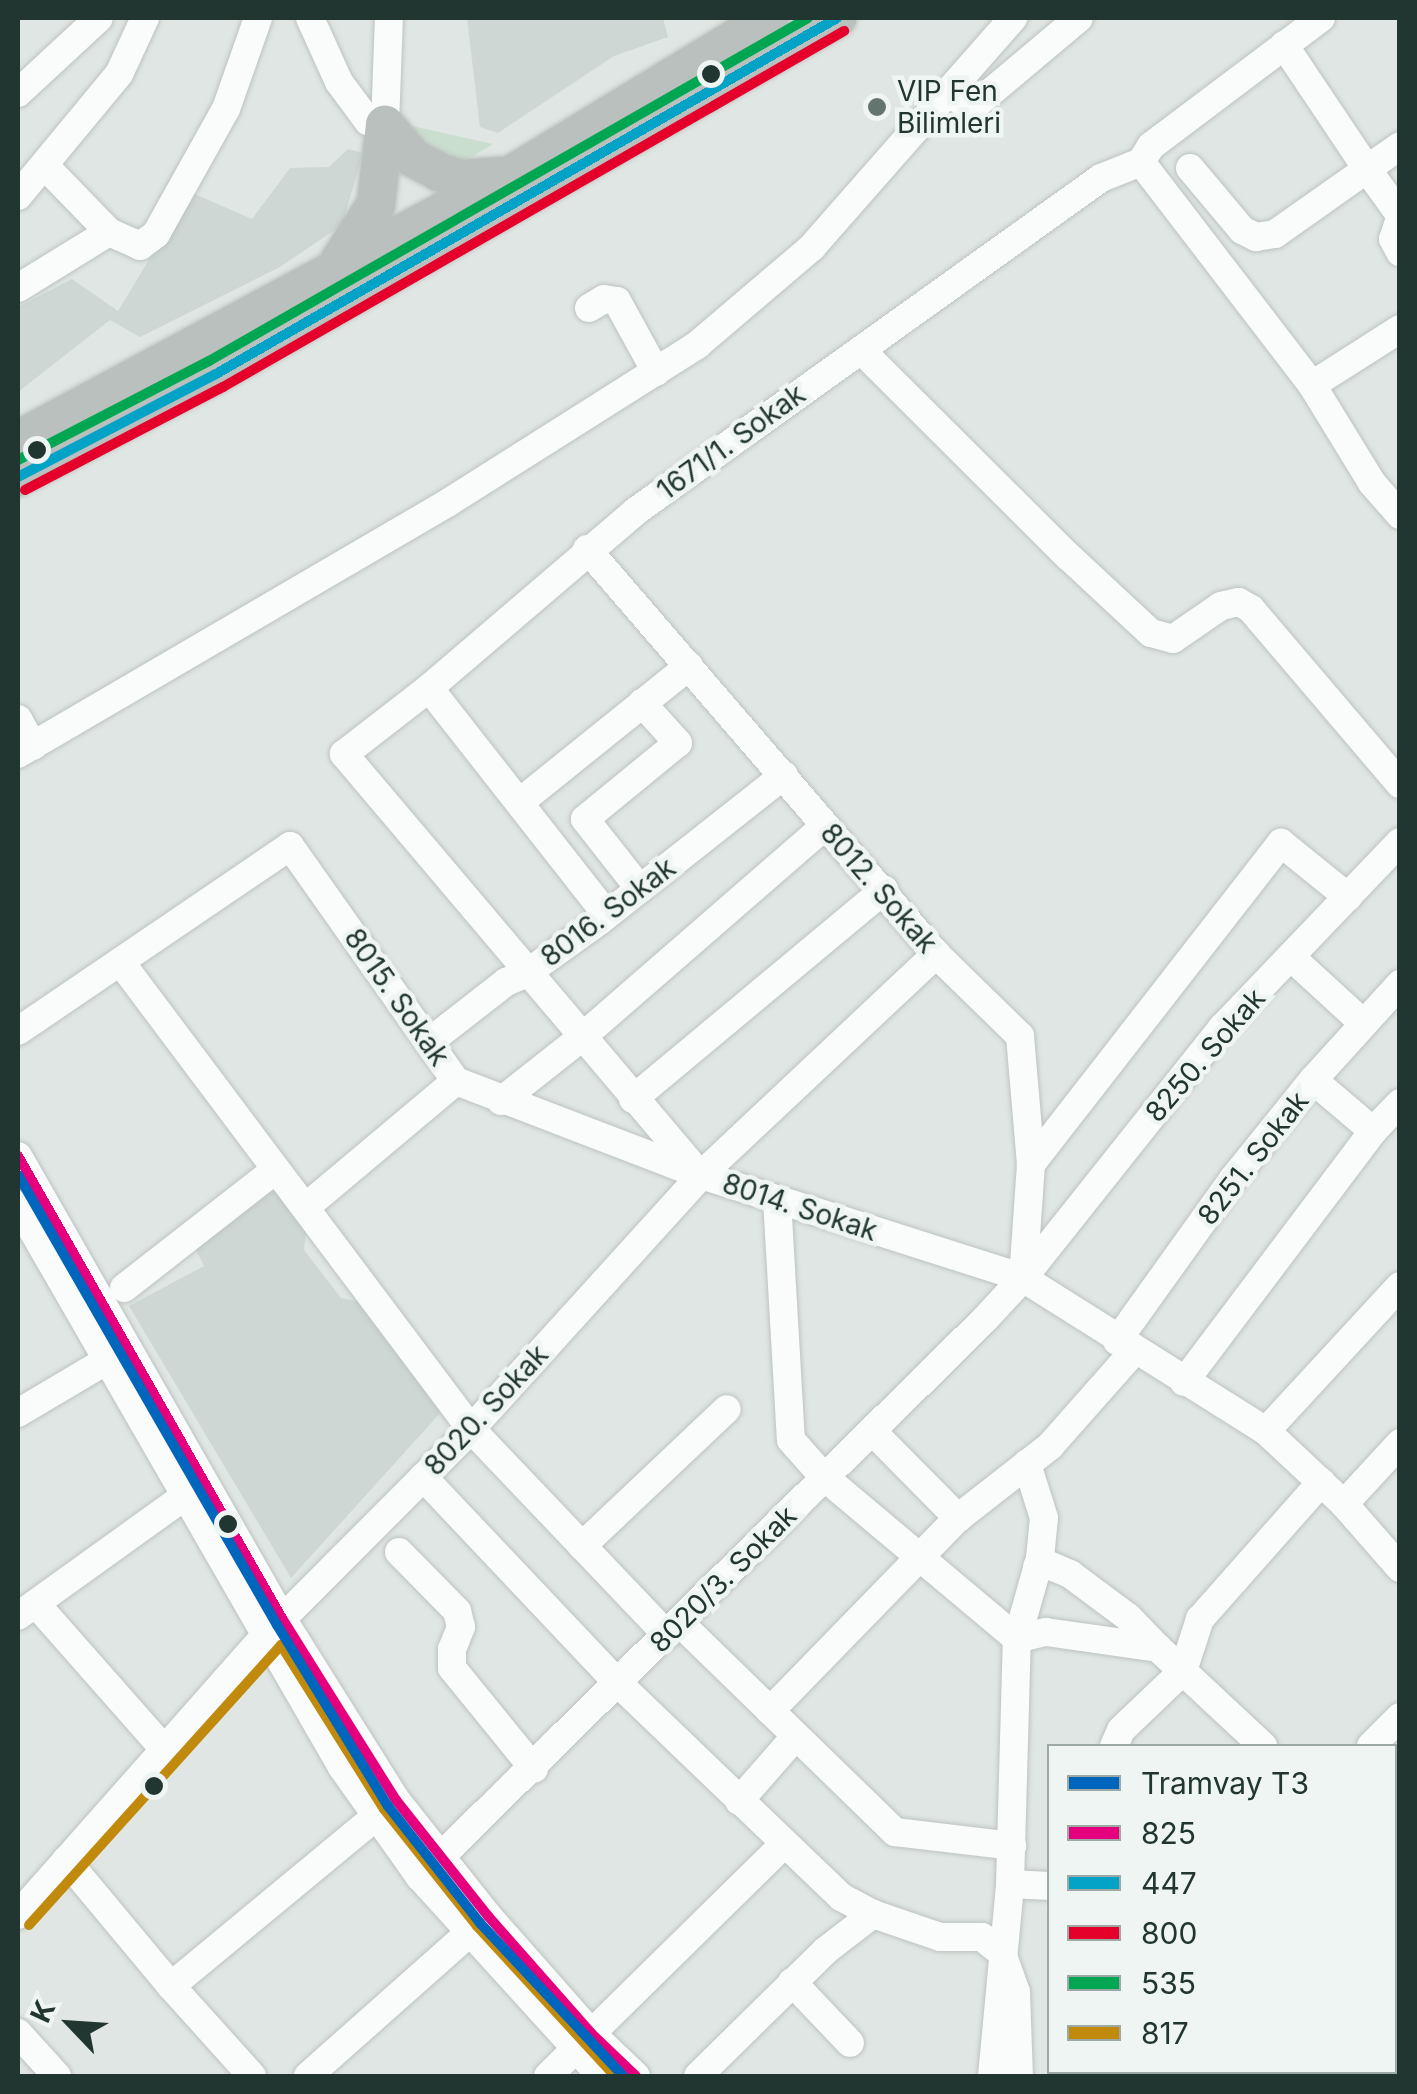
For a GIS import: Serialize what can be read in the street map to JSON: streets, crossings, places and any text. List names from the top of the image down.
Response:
{
  "streets": {
    "street": [
      "1671/1. Sokak",
      "8012. Sokak",
      "8016. Sokak",
      "8015. Sokak",
      "8250. Sokak",
      "8251. Sokak",
      "8014. Sokak",
      "8020. Sokak",
      "8020/3. Sokak"
    ]
  },
  "crossings": [
    ["1671/1. Sokak", "8012. Sokak"],
    ["1671/1. Sokak", "8014. Sokak"],
    ["8012. Sokak", "8016. Sokak"],
    ["8012. Sokak", "8250. Sokak"],
    ["8012. Sokak", "8014. Sokak"],
    ["8012. Sokak", "8020. Sokak"],
    ["8012. Sokak", "8020/3. Sokak"],
    ["8016. Sokak", "8015. Sokak"],
    ["8016. Sokak", "8014. Sokak"],
    ["8015. Sokak", "8014. Sokak"],
    ["8015. Sokak", "8020. Sokak"],
    ["8250. Sokak", "8014. Sokak"],
    ["8250. Sokak", "8020/3. Sokak"],
    ["8251. Sokak", "8014. Sokak"],
    ["8014. Sokak", "8020. Sokak"],
    ["8014. Sokak", "8020/3. Sokak"]
  ],
  "places": ["VIP Fen Bilimleri"],
  "lines": [
    "transit line 447",
    "transit line 535",
    "transit line 800",
    "transit line 825",
    "tram line T3",
    "transit line 817"
  ],
  "legend": [
    "Tramvay T3",
    "825",
    "447",
    "800",
    "535",
    "817"
  ],
  "north": "top left"
}
